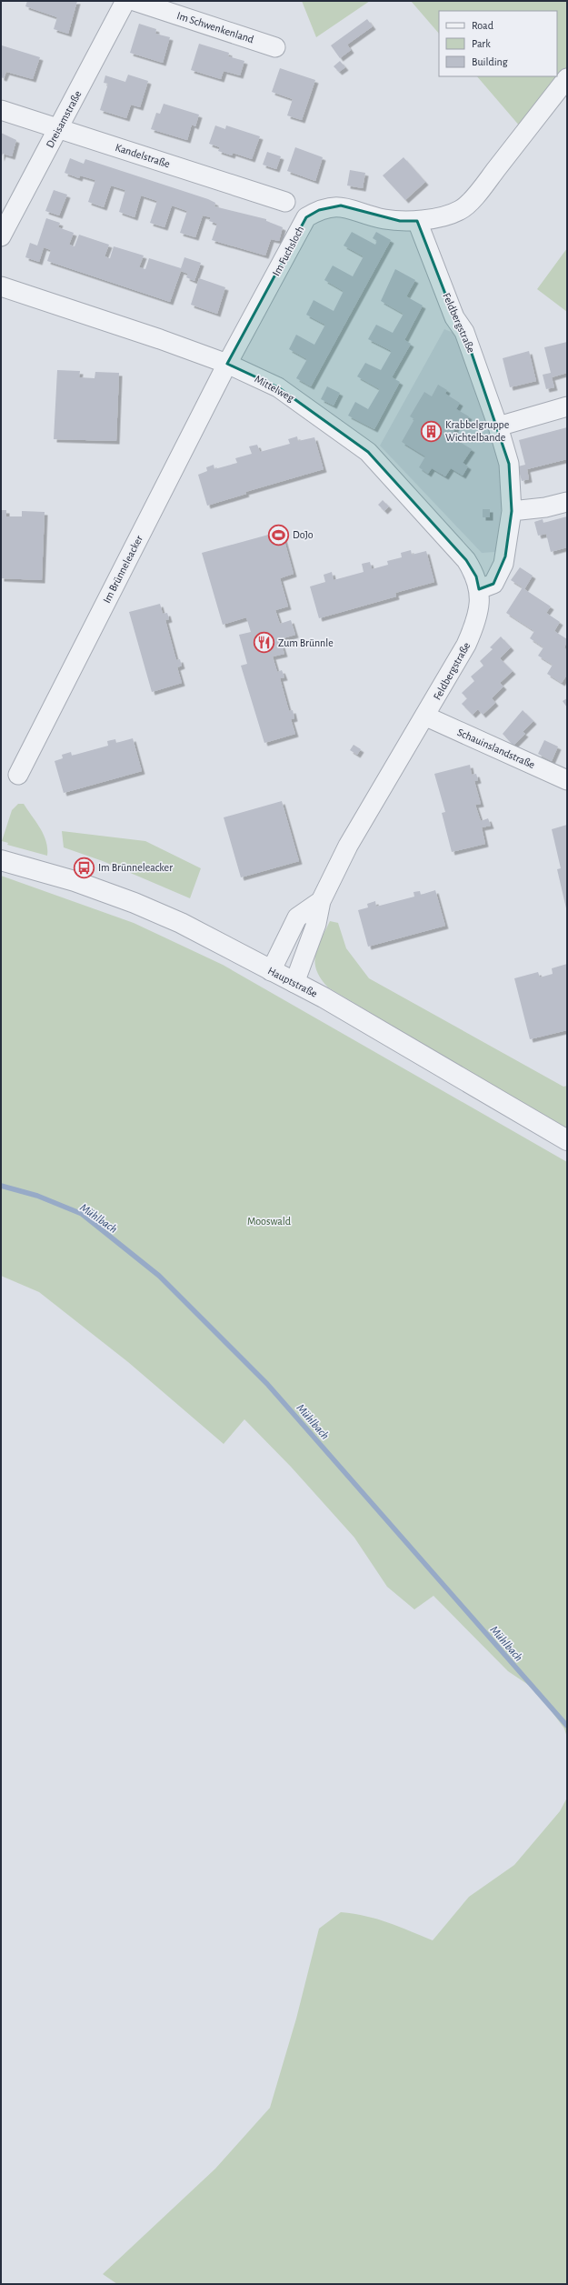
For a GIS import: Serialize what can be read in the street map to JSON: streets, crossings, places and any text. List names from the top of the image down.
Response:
{
  "streets": {
    "street": [
      "Im Schwenkenland",
      "Dreisamstraße",
      "Kandelstraße",
      "Im Fuchsloch",
      "Feldbergstraße",
      "Mittelweg",
      "Im Brünneleacker",
      "Schauinslandstraße",
      "Hauptstraße"
    ]
  },
  "crossings": [
    ["Dreisamstraße", "Kandelstraße"],
    ["Im Fuchsloch", "Feldbergstraße"],
    ["Im Fuchsloch", "Mittelweg"],
    ["Im Fuchsloch", "Im Brünneleacker"],
    ["Feldbergstraße", "Mittelweg"],
    ["Feldbergstraße", "Schauinslandstraße"],
    ["Feldbergstraße", "Hauptstraße"],
    ["Mittelweg", "Im Brünneleacker"]
  ],
  "water": ["Mühlbach"],
  "parks": ["Mooswald"],
  "places": {
    "building": ["Krabbelgruppe Wichtelbande"],
    "sports": ["DoJo"],
    "restaurant": ["Zum Brünnle"],
    "bus stop": ["Im Brünneleacker"]
  },
  "legend": ["Road", "Park", "Building"]
}
